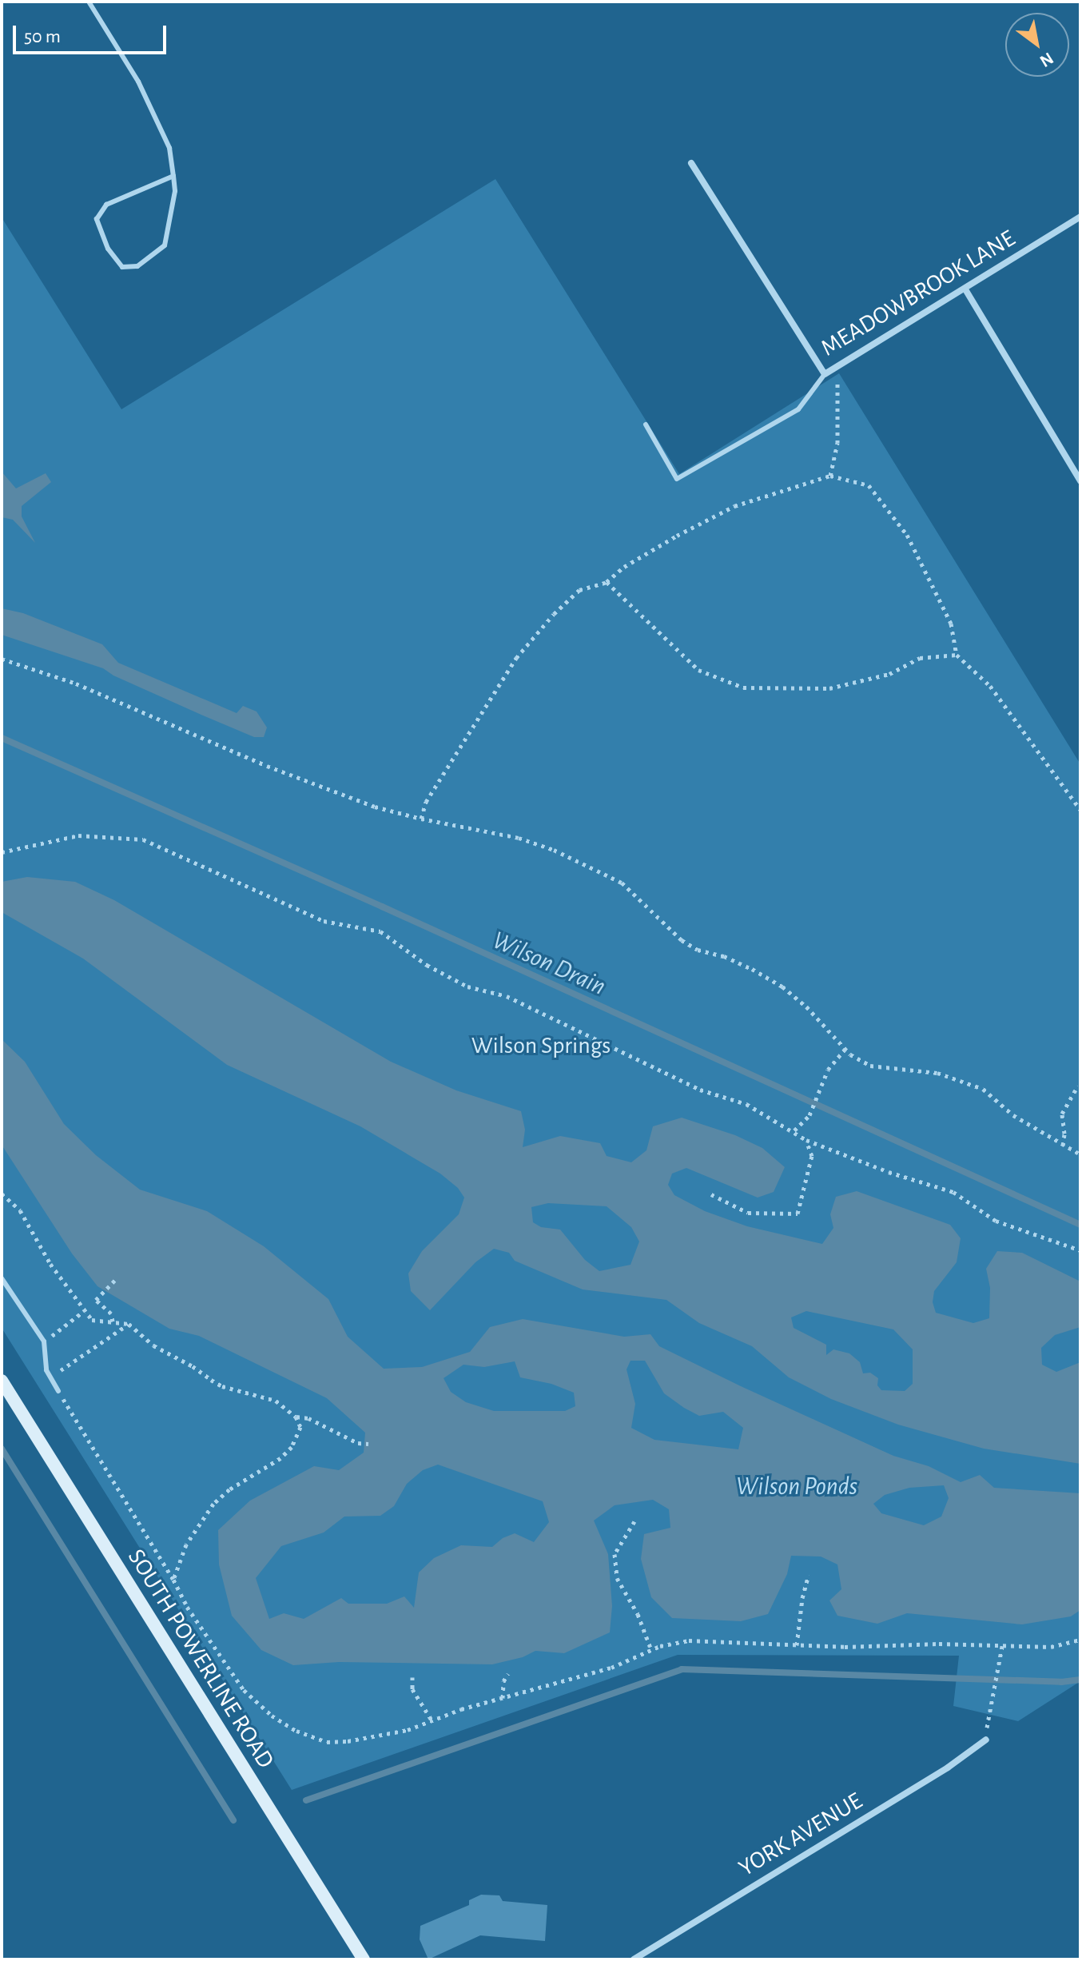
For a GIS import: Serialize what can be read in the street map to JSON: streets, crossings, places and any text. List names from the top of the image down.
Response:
{
  "streets": {
    "street": ["MEADOWBROOK LANE", "SOUTH POWERLINE ROAD", "YORK AVENUE"]
  },
  "water": ["Wilson Drain", "Wilson Ponds"],
  "parks": ["Wilson Springs"],
  "scale_bar": "50 m",
  "north": "bottom right"
}
